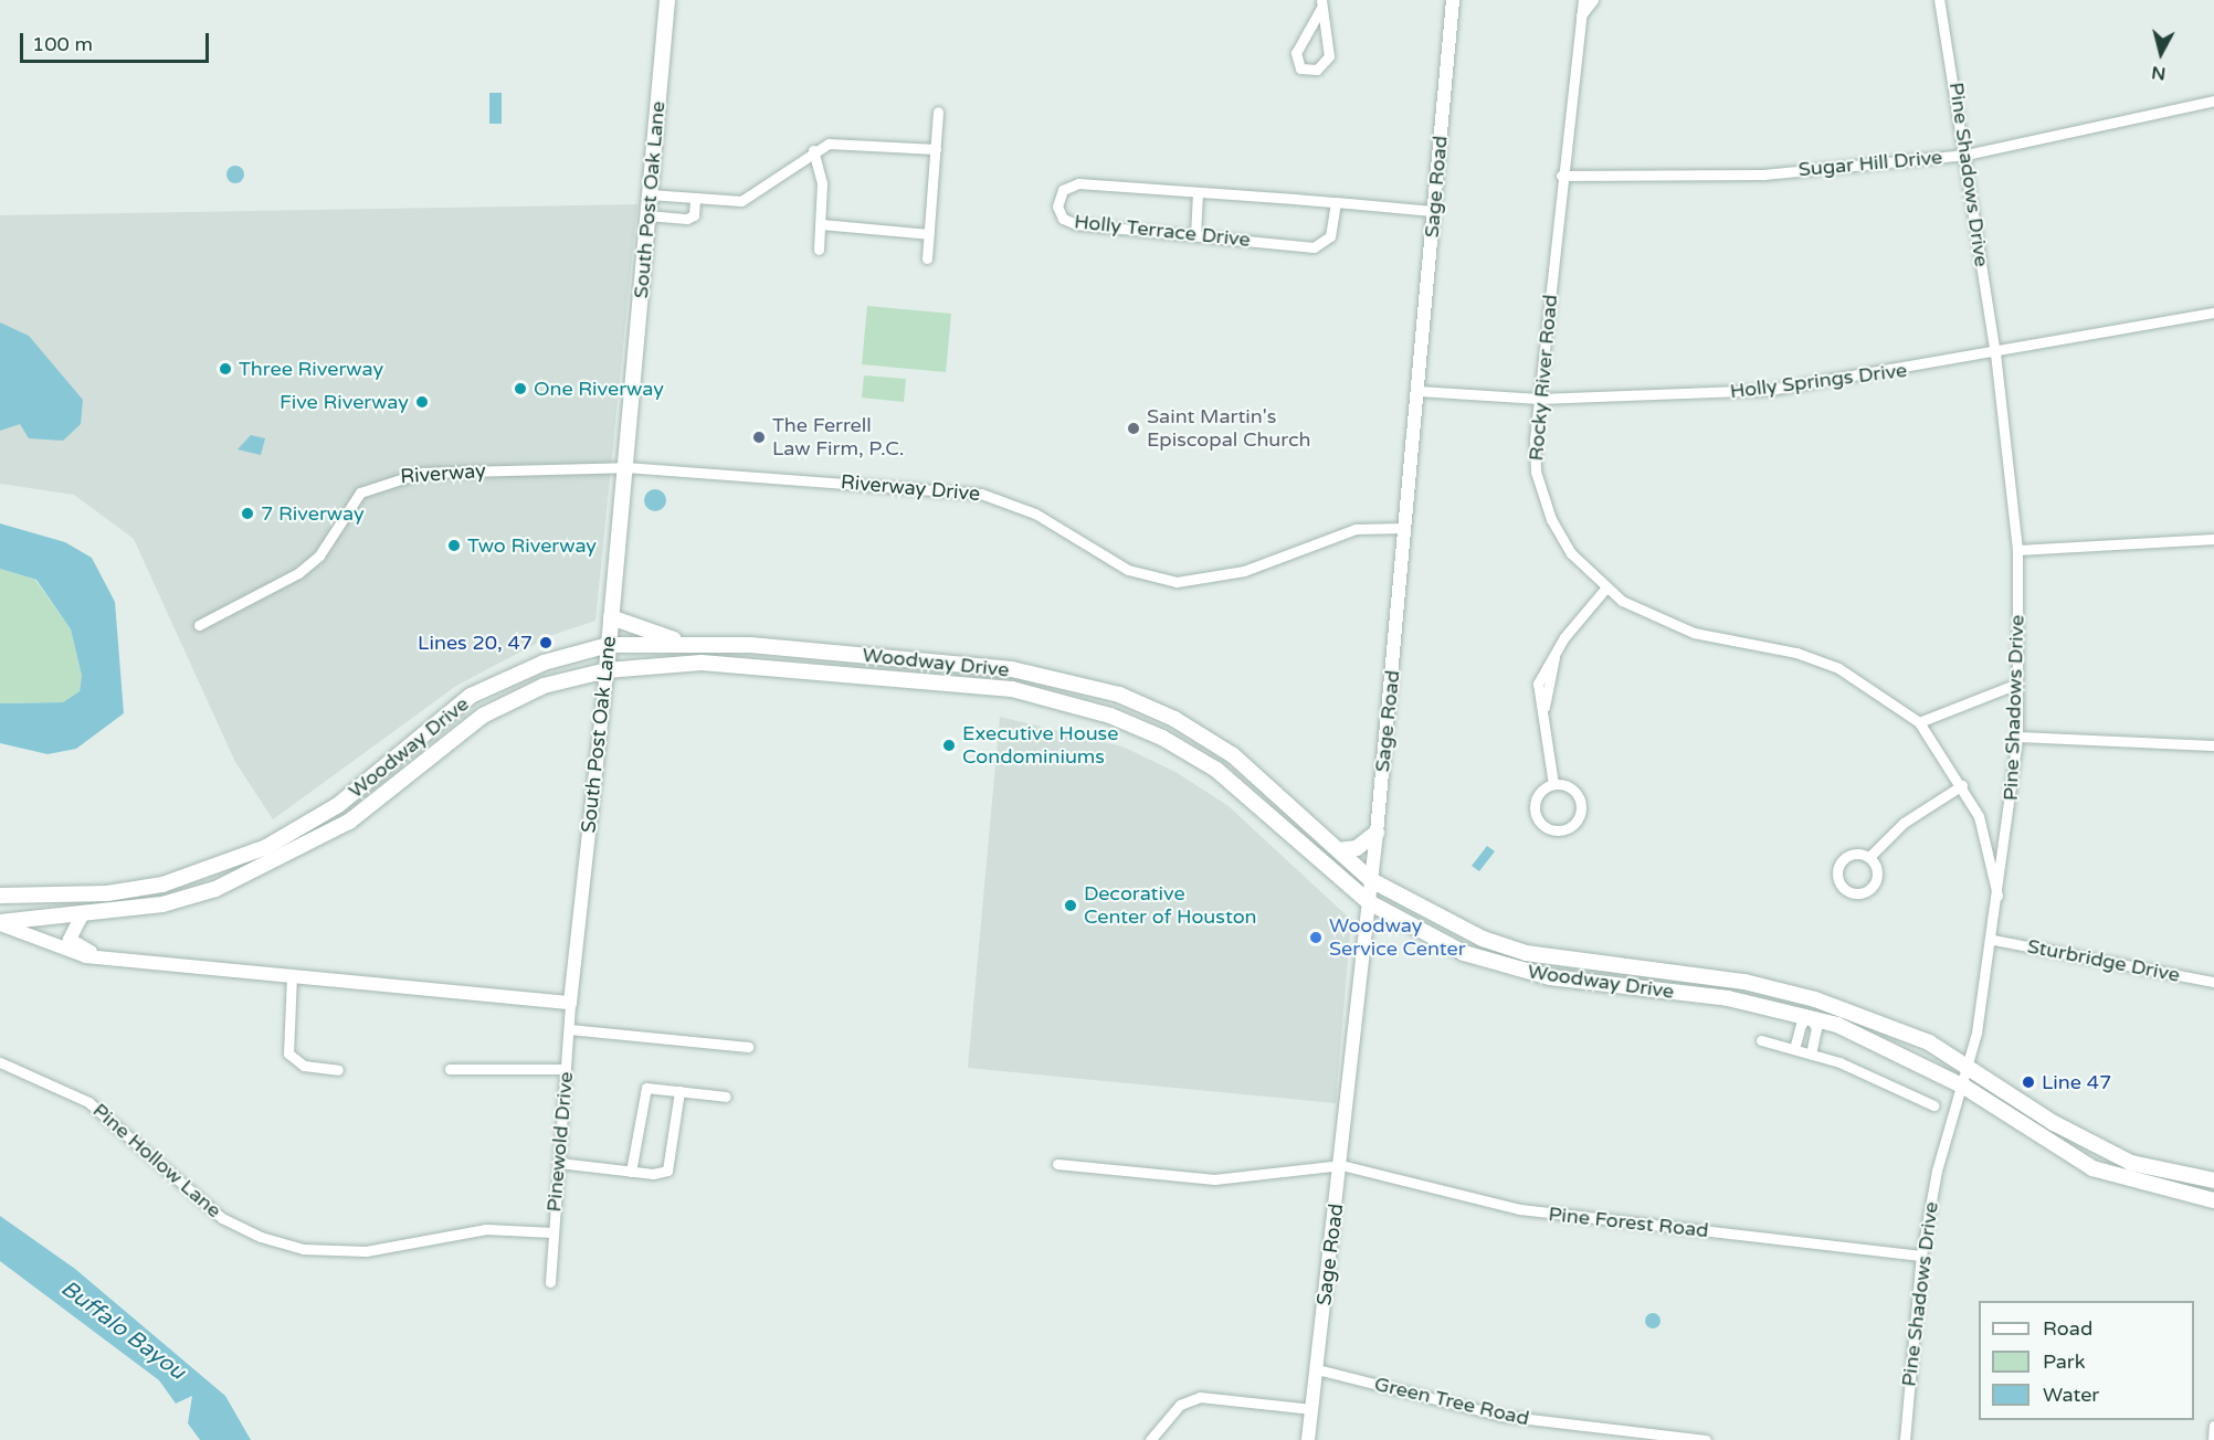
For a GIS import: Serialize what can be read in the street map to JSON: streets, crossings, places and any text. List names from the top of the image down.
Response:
{
  "streets": {
    "main road": ["South Post Oak Lane", "Woodway Drive"],
    "street": [
      "Sugar Hill Drive",
      "Pine Shadows Drive",
      "Sage Road",
      "Holly Terrace Drive",
      "Rocky River Road",
      "Holly Springs Drive",
      "Riverway",
      "Riverway Drive",
      "Sturbridge Drive",
      "Pinewold Drive",
      "Pine Hollow Lane",
      "Pine Forest Road",
      "Green Tree Road"
    ]
  },
  "crossings": [
    ["Sugar Hill Drive", "Pine Shadows Drive"],
    ["Sugar Hill Drive", "Rocky River Road"],
    ["Pine Shadows Drive", "Rocky River Road"],
    ["Pine Shadows Drive", "Holly Springs Drive"],
    ["Pine Shadows Drive", "Woodway Drive"],
    ["Pine Shadows Drive", "Sturbridge Drive"],
    ["Pine Shadows Drive", "Pine Forest Road"],
    ["Sage Road", "Holly Terrace Drive"],
    ["Sage Road", "Holly Springs Drive"],
    ["Sage Road", "Riverway Drive"],
    ["Sage Road", "Woodway Drive"],
    ["Sage Road", "Pine Forest Road"],
    ["Sage Road", "Green Tree Road"],
    ["South Post Oak Lane", "Riverway"],
    ["South Post Oak Lane", "Riverway Drive"],
    ["South Post Oak Lane", "Woodway Drive"],
    ["South Post Oak Lane", "Pinewold Drive"],
    ["Rocky River Road", "Holly Springs Drive"],
    ["Riverway", "Riverway Drive"],
    ["Pinewold Drive", "Pine Hollow Lane"]
  ],
  "water": ["Buffalo Bayou"],
  "places": [
    "Three Riverway",
    "One Riverway",
    "Five Riverway",
    "Saint Martin's Episcopal Church",
    "The Ferrell Law Firm, P.C.",
    "7 Riverway",
    "Two Riverway",
    "Lines 20, 47",
    "Executive House Condominiums",
    "Decorative Center of Houston",
    "Woodway Service Center",
    "Line 47"
  ],
  "legend": ["Road", "Park", "Water"],
  "scale_bar": "100 m",
  "north": "bottom"
}
